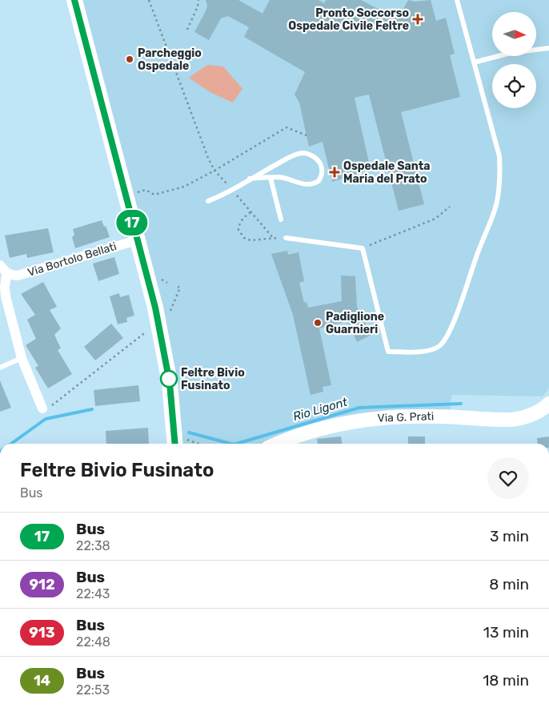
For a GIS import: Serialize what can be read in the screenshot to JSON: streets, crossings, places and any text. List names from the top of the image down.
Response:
{
  "streets": {
    "street": ["Via Bortolo Bellati", "Via G. Prati"]
  },
  "water": ["Rio Ligont"],
  "places": {
    "health": ["Pronto Soccorso Ospedale Civile Feltre", "Ospedale Santa Maria del Prato"],
    "other": ["Parcheggio Ospedale", "Padiglione Guarnieri", "Feltre Bivio Fusinato"]
  },
  "lines": ["bus line 17"],
  "north": "right",
  "page": {
    "on_map": "17",
    "heading": ["Feltre Bivio Fusinato", "Bus"],
    "list": [
      {
        "mark": "17",
        "name": "Bus",
        "note": "22:38",
        "value": "3 min"
      },
      {
        "mark": "912",
        "name": "Bus",
        "note": "22:43",
        "value": "8 min"
      },
      {
        "mark": "913",
        "name": "Bus",
        "note": "22:48",
        "value": "13 min"
      },
      {
        "mark": "14",
        "name": "Bus",
        "note": "22:53",
        "value": "18 min"
      }
    ]
  }
}
